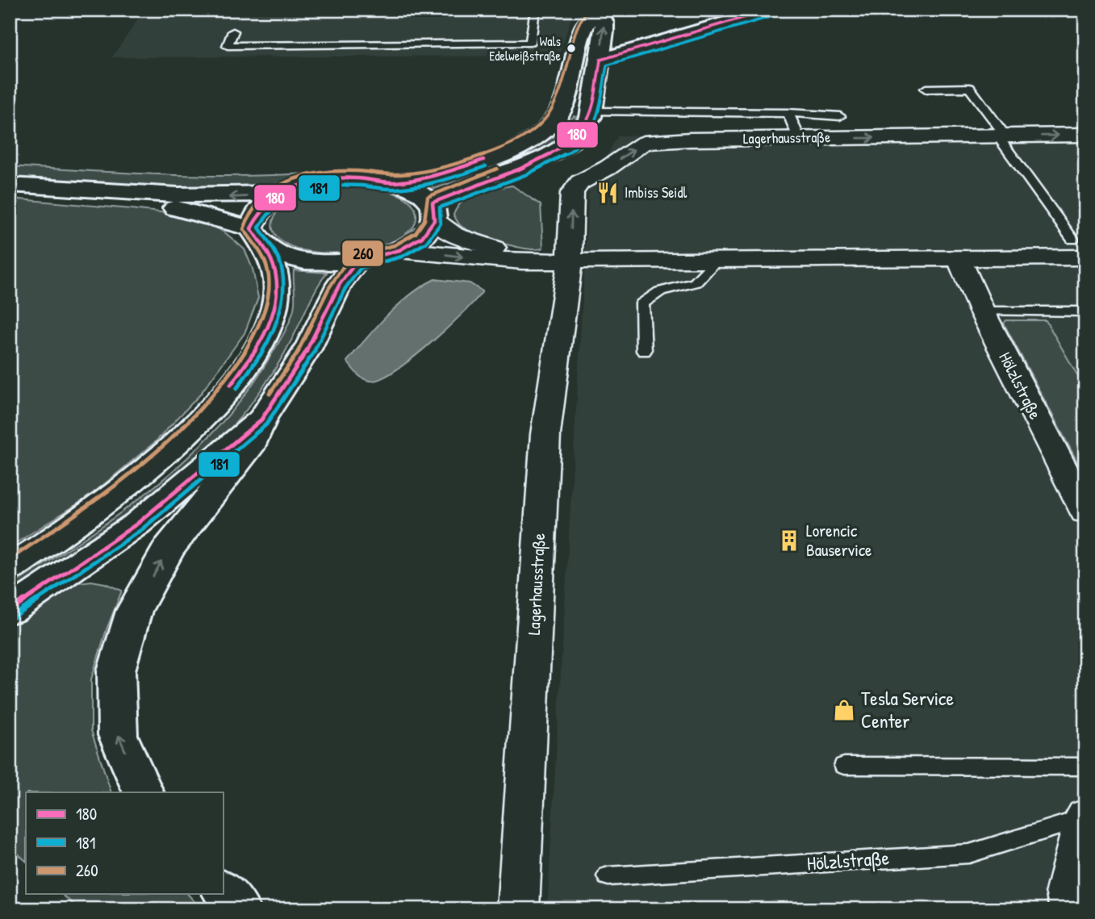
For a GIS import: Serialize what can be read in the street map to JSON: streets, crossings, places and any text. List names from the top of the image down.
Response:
{
  "streets": {
    "street": ["Lagerhausstraße", "Hölzlstraße"]
  },
  "places": {
    "other": ["Wals Edelweißstraße"],
    "restaurant": ["Imbiss Seidl"],
    "building": ["Lorencic Bauservice"],
    "shop": ["Tesla Service Center"]
  },
  "lines": ["transit line 180", "transit line 260", "transit line 181"],
  "legend": ["180", "181", "260"]
}
